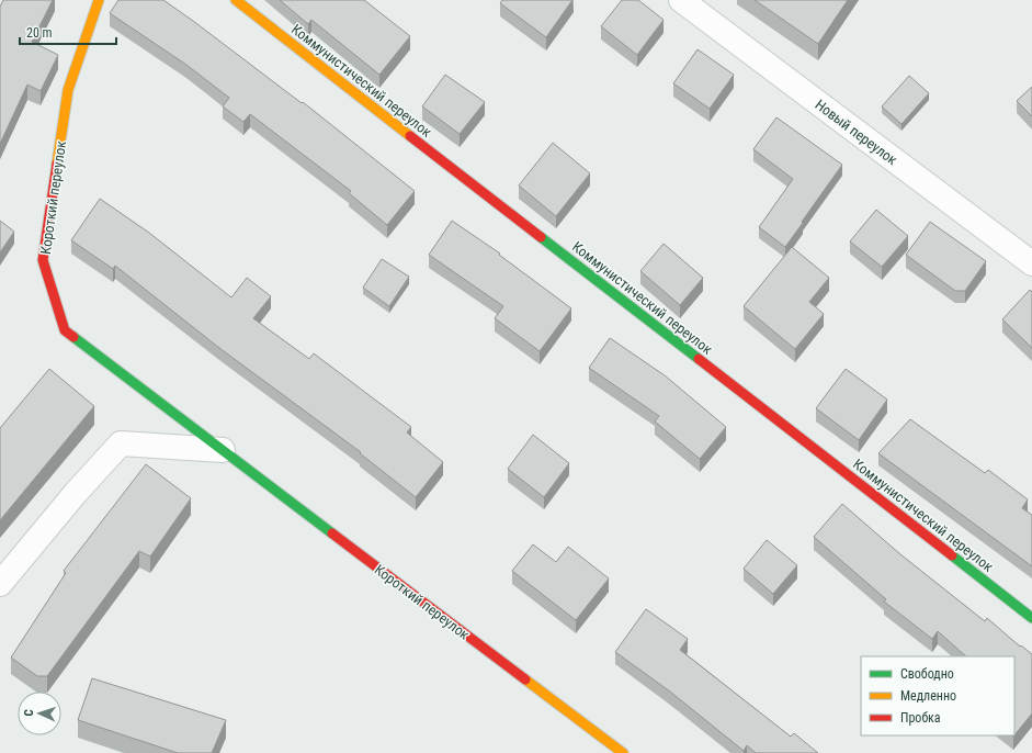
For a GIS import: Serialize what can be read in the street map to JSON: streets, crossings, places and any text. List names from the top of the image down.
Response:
{
  "streets": {
    "street": ["Коммунистический переулок", "Новый переулок", "Короткий переулок"]
  },
  "legend": ["Свободно", "Медленно", "Пробка"],
  "scale_bar": "20 m",
  "north": "left"
}
